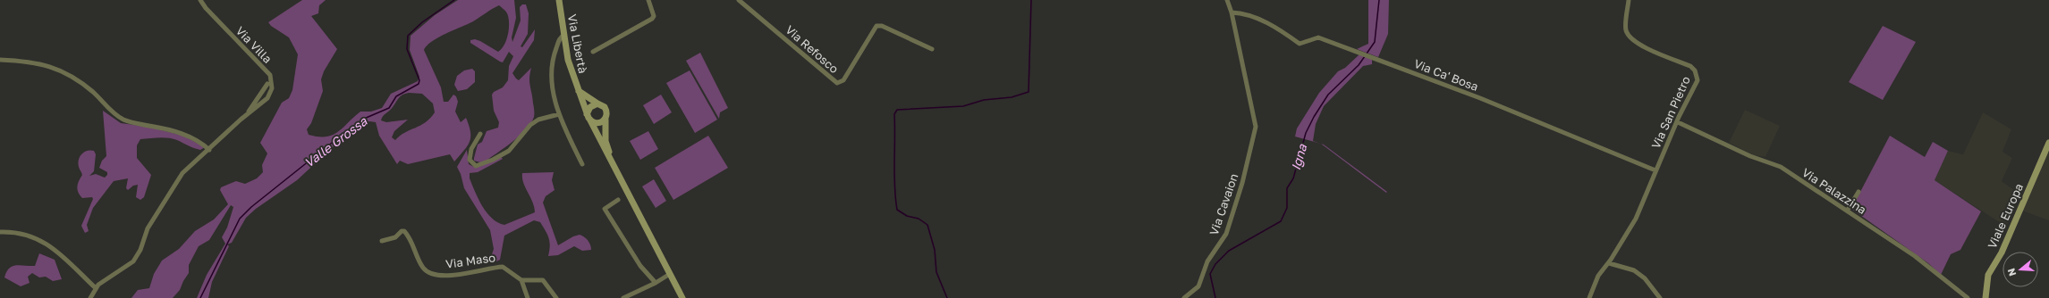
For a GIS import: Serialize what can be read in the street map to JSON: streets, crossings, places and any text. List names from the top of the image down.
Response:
{
  "streets": {
    "main road": ["Via Libertà", "Viale Europa"],
    "street": [
      "Via Villa",
      "Via Refosco",
      "Via Ca' Bosa",
      "Via San Pietro",
      "Via Palazzina",
      "Via Cavaion",
      "Via Maso"
    ]
  },
  "crossings": [
    ["Via Ca' Bosa", "Via San Pietro"],
    ["Via Ca' Bosa", "Via Cavaion"],
    ["Via San Pietro", "Via Palazzina"]
  ],
  "water": ["Valle Grossa", "Igna"],
  "north": "left"
}
